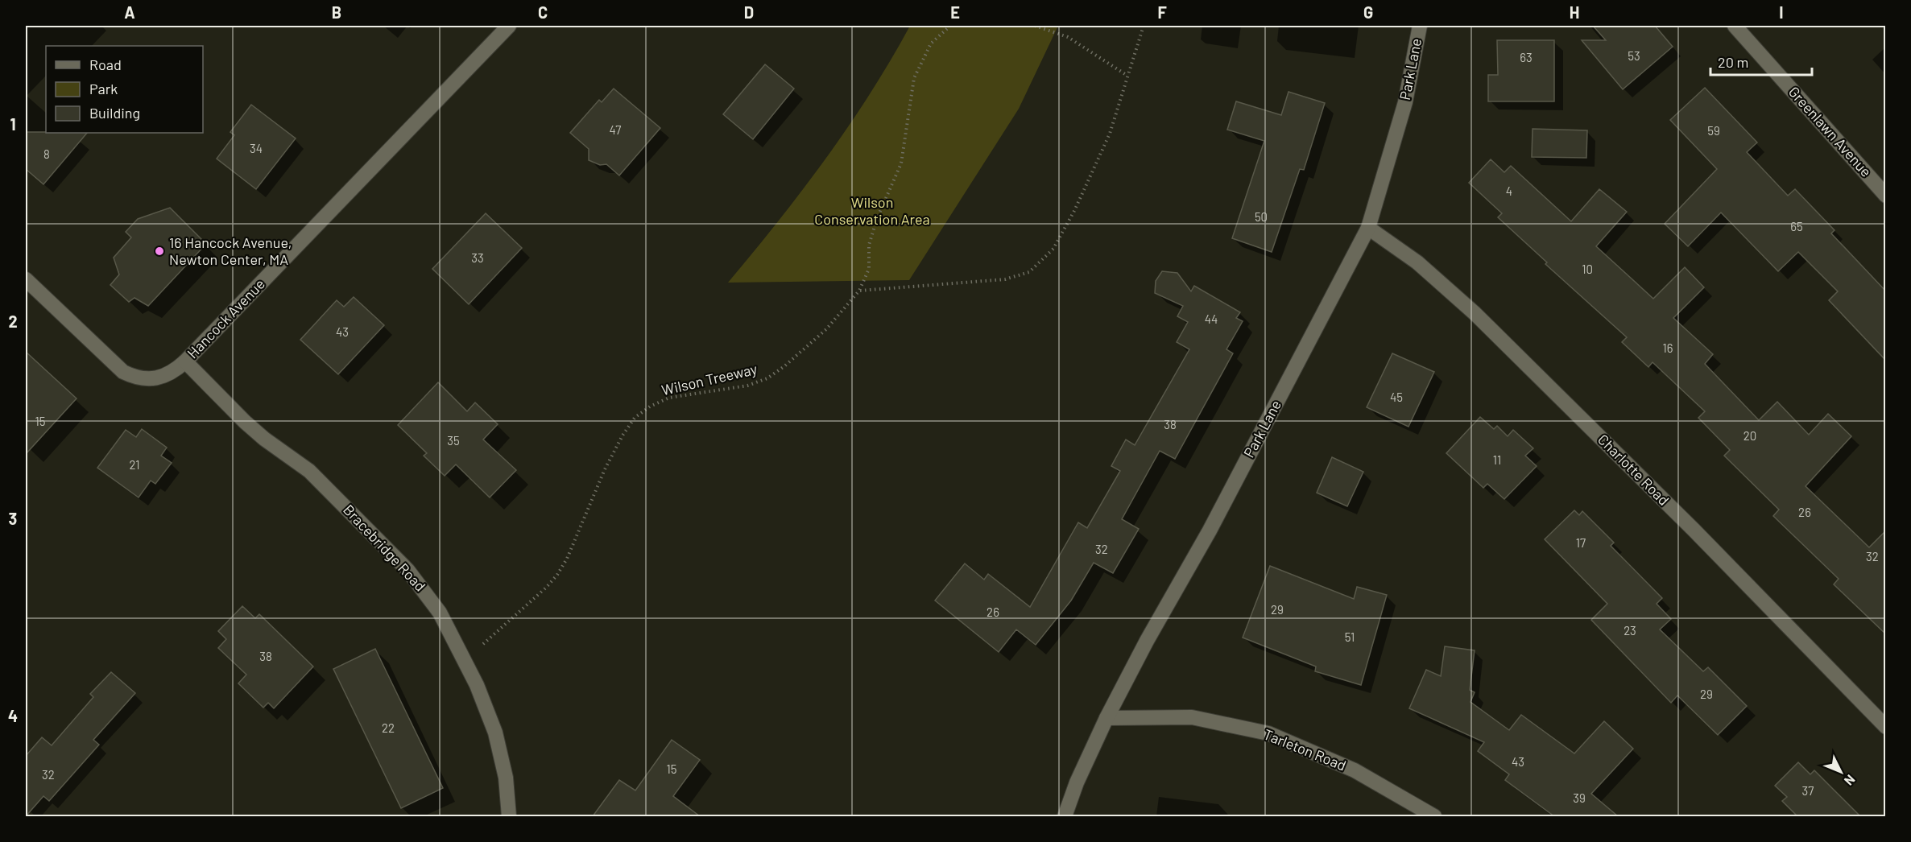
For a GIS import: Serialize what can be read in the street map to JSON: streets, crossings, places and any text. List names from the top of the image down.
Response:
{
  "streets": {
    "street": [
      "Park Lane",
      "Greenlawn Avenue",
      "Hancock Avenue",
      "Charlotte Road",
      "Bracebridge Road",
      "Tarleton Road"
    ],
    "path": ["Wilson Treeway"]
  },
  "crossings": [
    ["Park Lane", "Charlotte Road"],
    ["Park Lane", "Tarleton Road"],
    ["Hancock Avenue", "Bracebridge Road"],
    ["Wilson Treeway", "Bracebridge Road"]
  ],
  "parks": ["Wilson Conservation Area"],
  "places": ["16 Hancock Avenue, Newton Center, MA"],
  "house_numbers": [
    "53",
    "63",
    "47",
    "59",
    "34",
    "8",
    "4",
    "50",
    "65",
    "33",
    "10",
    "44",
    "43",
    "16",
    "45",
    "15",
    "38",
    "20",
    "35",
    "11",
    "21",
    "26",
    "17",
    "32",
    "32",
    "29",
    "26",
    "23",
    "51",
    "38",
    "29",
    "22",
    "43",
    "15",
    "32",
    "37",
    "39"
  ],
  "legend": ["Road", "Park", "Building"],
  "scale_bar": "20 m",
  "north": "bottom right",
  "grid": {
    "columns": [
      "A",
      "B",
      "C",
      "D",
      "E",
      "F",
      "G",
      "H",
      "I"
    ],
    "rows": [
      "1",
      "2",
      "3",
      "4"
    ]
  }
}
